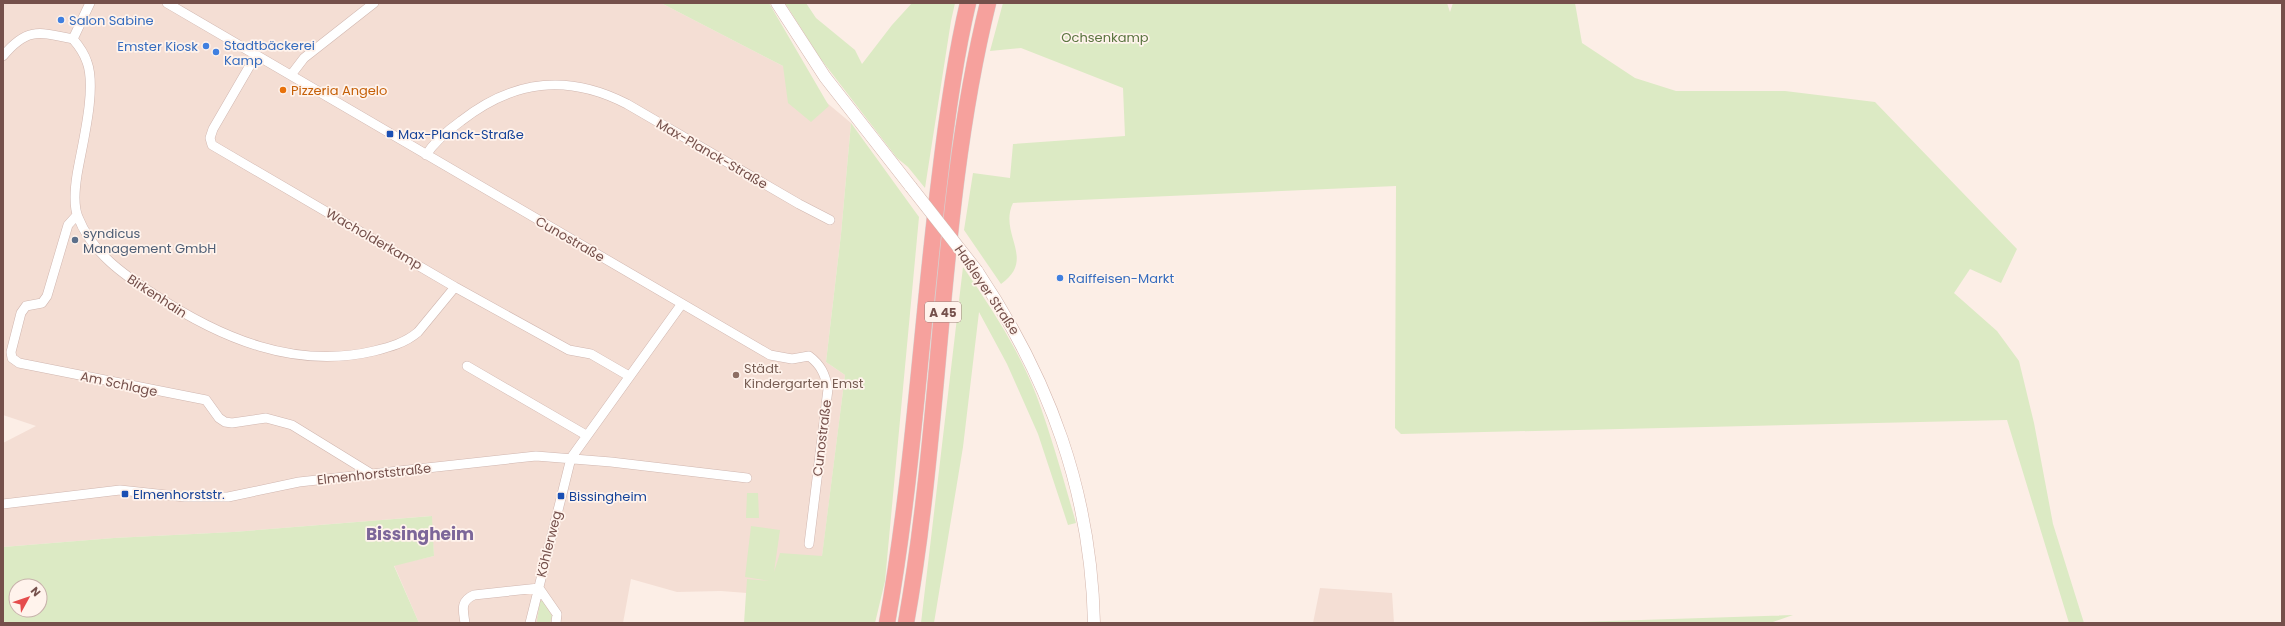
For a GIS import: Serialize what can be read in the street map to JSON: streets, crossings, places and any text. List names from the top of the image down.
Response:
{
  "streets": {
    "highway": ["A 45"],
    "main road": ["Haßleyer Straße"],
    "street": [
      "Max-Planck-Straße",
      "Wacholderkamp",
      "Cunostraße",
      "Birkenhain",
      "Am Schlage",
      "Elmenhorststraße",
      "Köhlerweg"
    ]
  },
  "crossings": [
    ["Max-Planck-Straße", "Cunostraße"],
    ["Wacholderkamp", "Cunostraße"],
    ["Wacholderkamp", "Birkenhain"],
    ["Wacholderkamp", "Köhlerweg"],
    ["Cunostraße", "Köhlerweg"],
    ["Birkenhain", "Am Schlage"],
    ["Am Schlage", "Elmenhorststraße"],
    ["Elmenhorststraße", "Köhlerweg"]
  ],
  "districts": ["Bissingheim"],
  "parks": ["Ochsenkamp"],
  "places": {
    "other": [
      "Salon Sabine",
      "Emster Kiosk",
      "Stadtbäckerei Kamp",
      "Pizzeria Angelo",
      "syndicus Management GmbH",
      "Raiffeisen-Markt",
      "Städt. Kindergarten Emst"
    ],
    "transit": ["Max-Planck-Straße", "Elmenhorststr.", "Bissingheim"]
  },
  "north": "top right"
}
